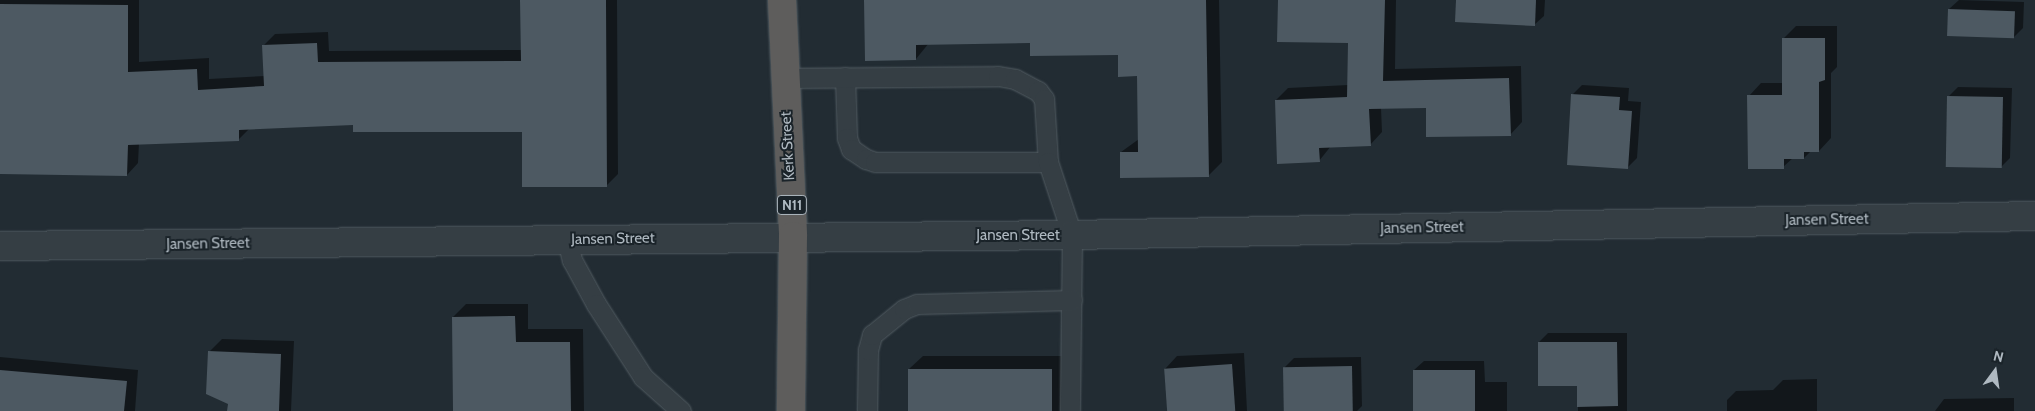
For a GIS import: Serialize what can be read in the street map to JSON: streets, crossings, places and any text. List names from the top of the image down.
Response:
{
  "streets": {
    "highway": ["Kerk Street", "N11"],
    "street": ["Jansen Street"]
  },
  "crossings": [
    ["Kerk Street", "Jansen Street"]
  ],
  "north": "top"
}
